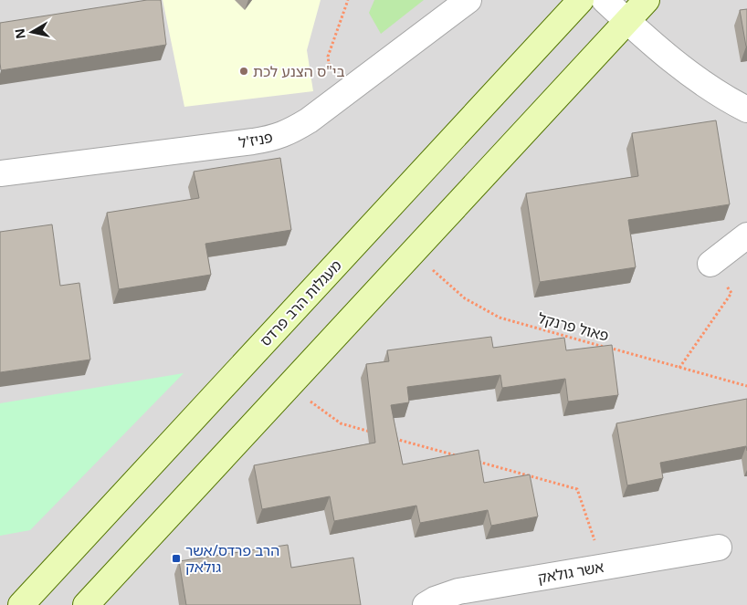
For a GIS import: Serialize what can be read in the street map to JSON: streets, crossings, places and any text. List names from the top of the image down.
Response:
{
  "streets": {
    "street": ["פניז'ל", "מעגלות הרב פרדס", "אשר גולאק"],
    "path": ["פאול פרנקל"]
  },
  "places": {
    "other": ["בי\"ס הצנע לכת"],
    "transit": ["הרב פרדס/אשר גולאק"]
  },
  "north": "left"
}
